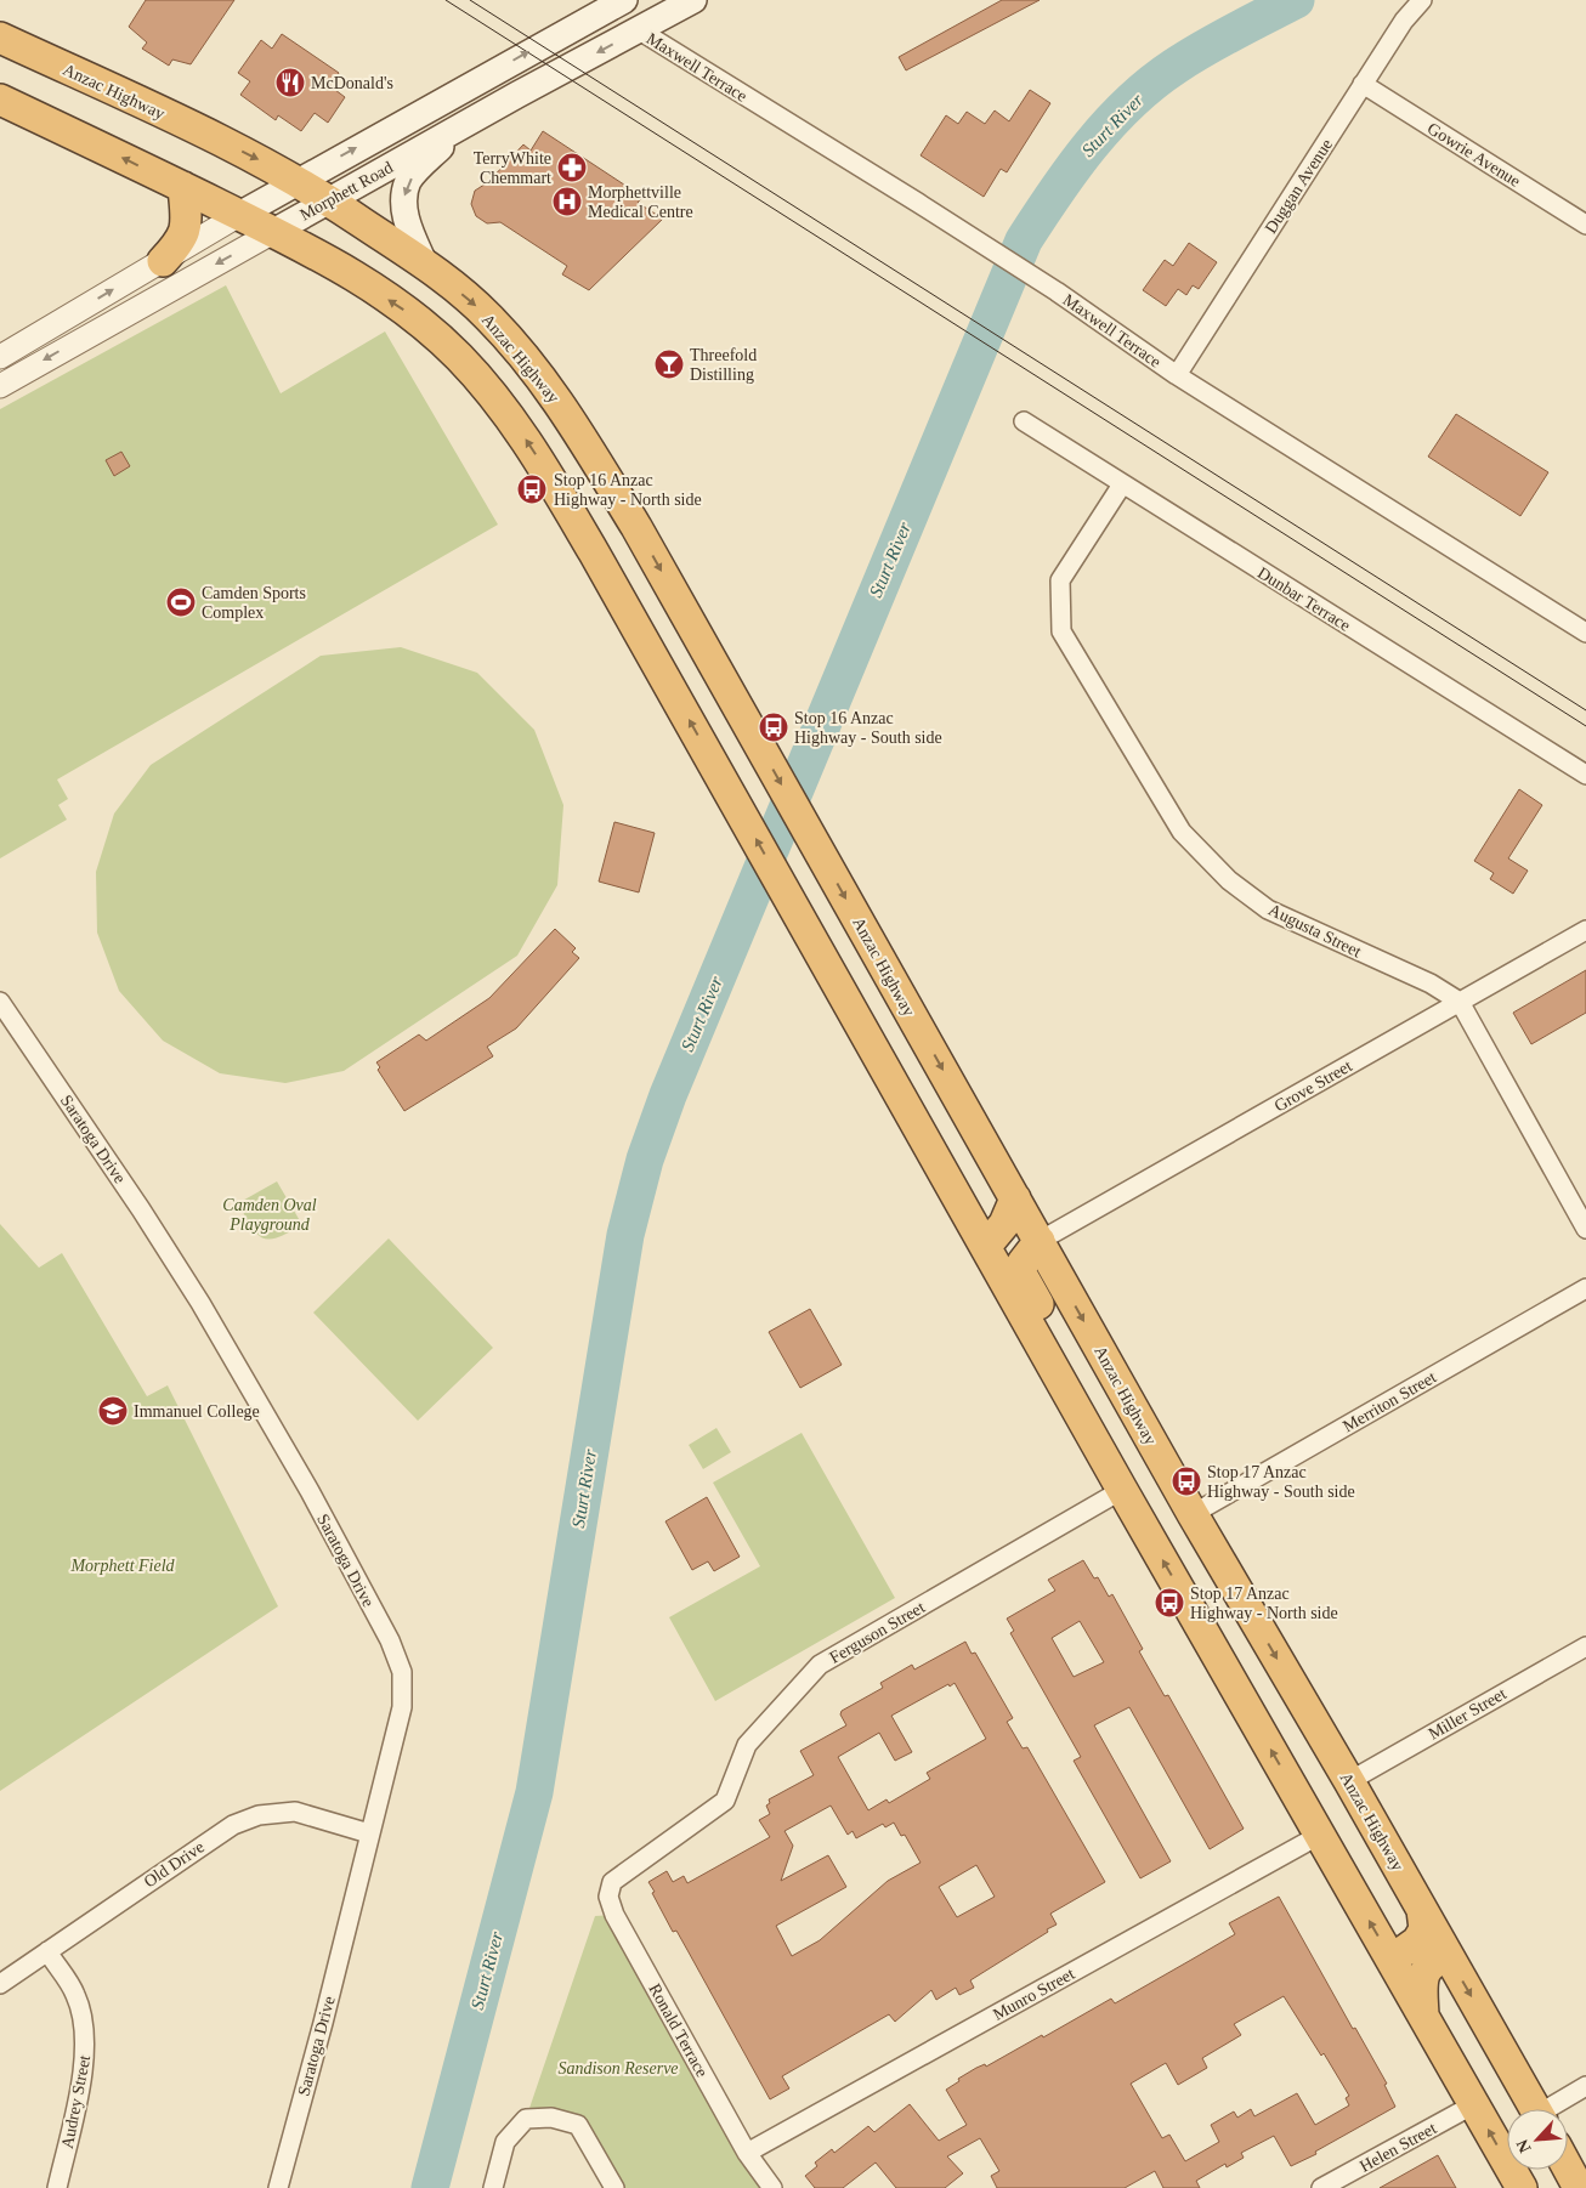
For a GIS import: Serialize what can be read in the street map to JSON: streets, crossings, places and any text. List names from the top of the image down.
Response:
{
  "streets": {
    "highway": ["Anzac Highway"],
    "main road": ["Morphett Road"],
    "street": [
      "Maxwell Terrace",
      "Gowrie Avenue",
      "Duggan Avenue",
      "Dunbar Terrace",
      "Augusta Street",
      "Grove Street",
      "Saratoga Drive",
      "Merriton Street",
      "Ferguson Street",
      "Miller Street",
      "Old Drive",
      "Munro Street",
      "Ronald Terrace",
      "Audrey Street",
      "Helen Street"
    ]
  },
  "crossings": [
    ["Maxwell Terrace", "Duggan Avenue"],
    ["Maxwell Terrace", "Morphett Road"],
    ["Anzac Highway", "Morphett Road"],
    ["Anzac Highway", "Grove Street"],
    ["Anzac Highway", "Merriton Street"],
    ["Anzac Highway", "Miller Street"],
    ["Gowrie Avenue", "Duggan Avenue"],
    ["Dunbar Terrace", "Augusta Street"],
    ["Augusta Street", "Grove Street"],
    ["Saratoga Drive", "Old Drive"],
    ["Ferguson Street", "Ronald Terrace"],
    ["Old Drive", "Audrey Street"],
    ["Munro Street", "Ronald Terrace"]
  ],
  "water": ["Sturt River"],
  "parks": ["Camden Oval Playground", "Morphett Field", "Sandison Reserve"],
  "places": {
    "restaurant": ["McDonald's"],
    "pharmacy": ["TerryWhite Chemmart"],
    "hospital": ["Morphettville Medical Centre"],
    "bar": ["Threefold Distilling"],
    "bus stop": [
      "Stop 16 Anzac Highway - North side",
      "Stop 16 Anzac Highway - South side",
      "Stop 17 Anzac Highway - South side",
      "Stop 17 Anzac Highway - North side"
    ],
    "sports": ["Camden Sports Complex"],
    "school or university": ["Immanuel College"]
  },
  "north": "bottom left"
}
